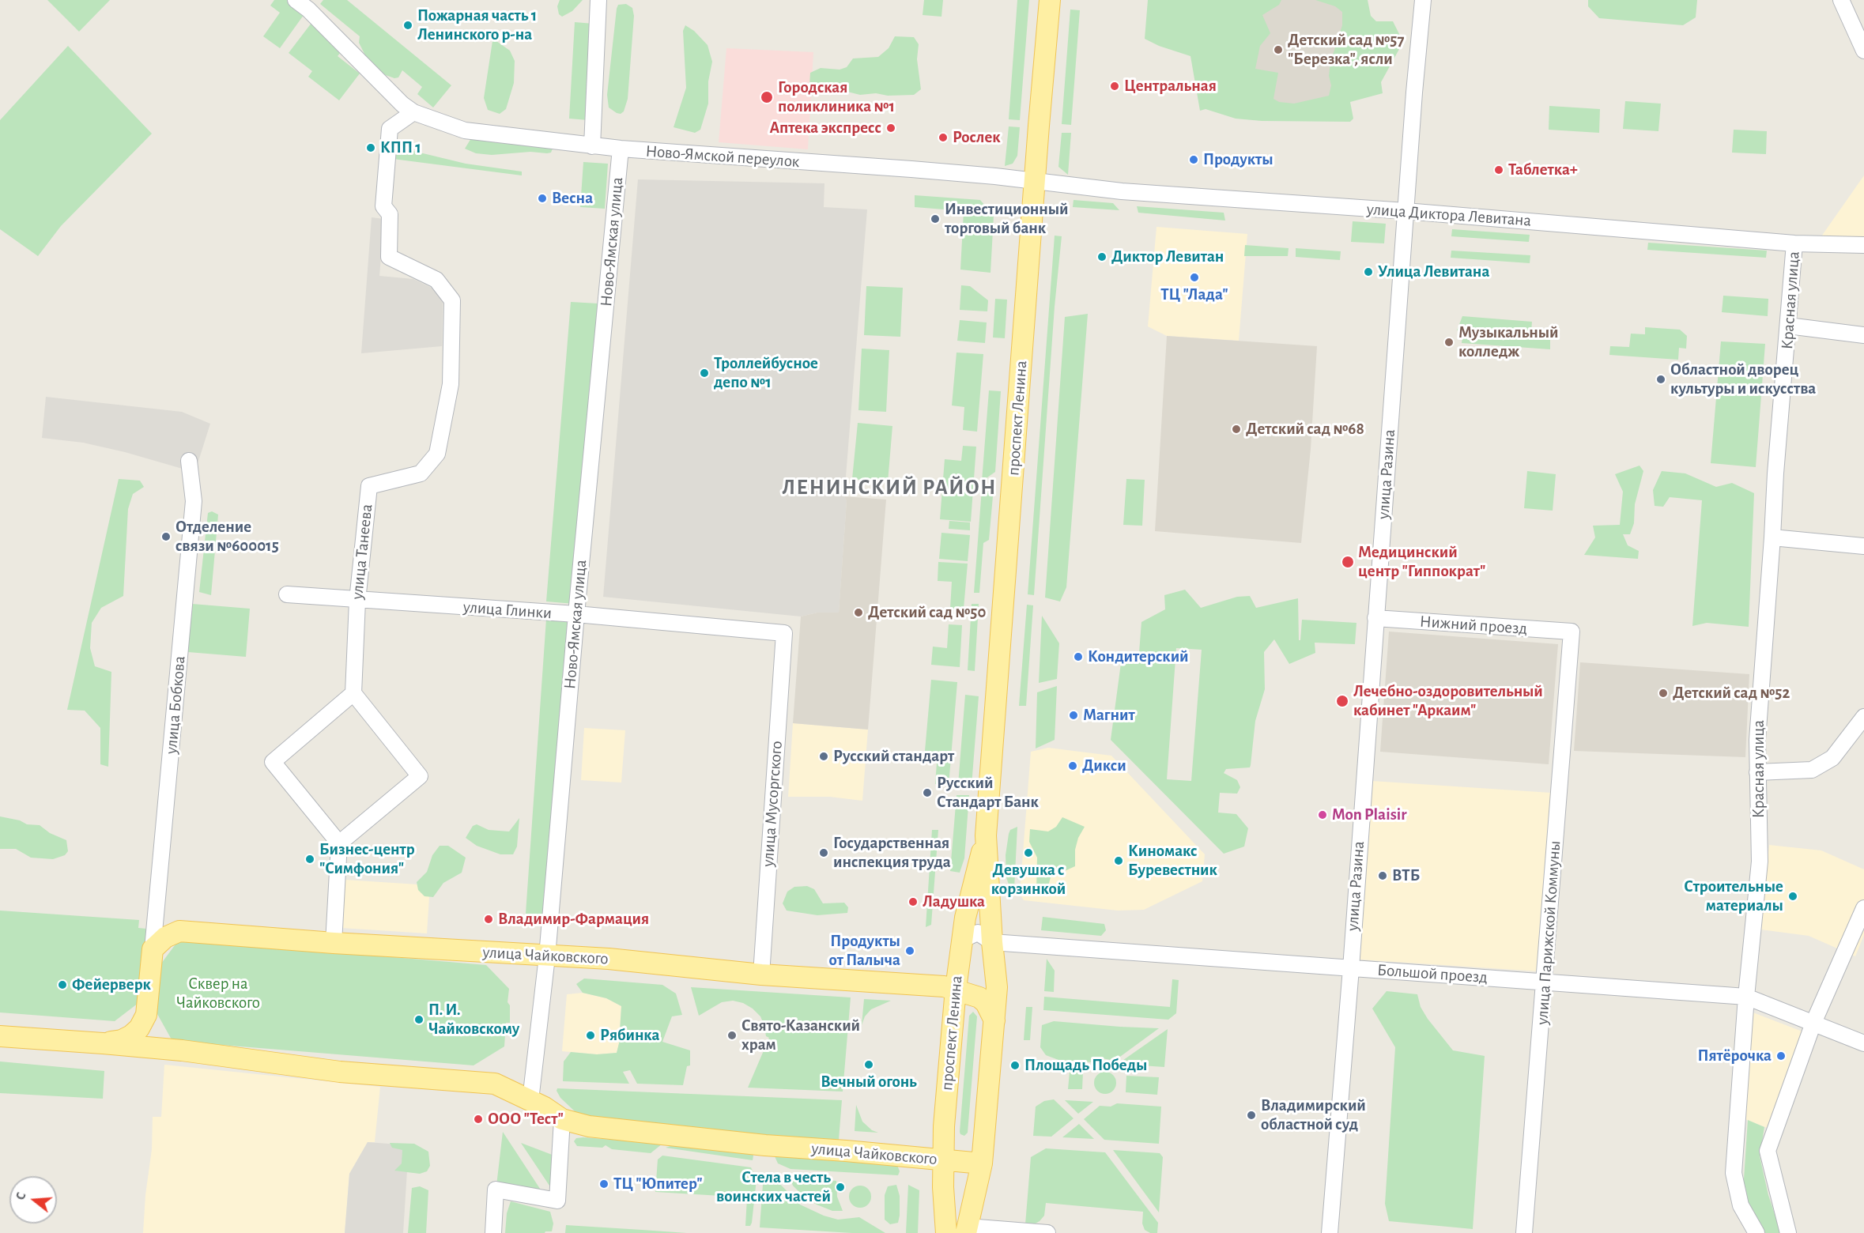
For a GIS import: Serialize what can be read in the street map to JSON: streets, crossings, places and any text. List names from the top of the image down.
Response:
{
  "streets": {
    "main road": ["проспект Ленина", "улица Чайковского"],
    "street": [
      "Ново-Ямской переулок",
      "улица Диктора Левитана",
      "Ново-Ямская улица",
      "Красная улица",
      "улица Разина",
      "улица Танеева",
      "улица Глинки",
      "Нижний проезд",
      "улица Бобкова",
      "улица Мусоргского",
      "улица Парижской Коммуны",
      "Большой проезд"
    ]
  },
  "crossings": [
    ["Ново-Ямской переулок", "улица Диктора Левитана"],
    ["Ново-Ямской переулок", "Ново-Ямская улица"],
    ["Ново-Ямской переулок", "проспект Ленина"],
    ["Ново-Ямской переулок", "улица Танеева"],
    ["улица Диктора Левитана", "Красная улица"],
    ["улица Диктора Левитана", "проспект Ленина"],
    ["улица Диктора Левитана", "улица Разина"],
    ["Ново-Ямская улица", "улица Глинки"],
    ["Ново-Ямская улица", "улица Чайковского"],
    ["Красная улица", "Большой проезд"],
    ["проспект Ленина", "улица Чайковского"],
    ["проспект Ленина", "Большой проезд"],
    ["улица Разина", "Нижний проезд"],
    ["улица Разина", "Большой проезд"],
    ["улица Танеева", "улица Глинки"],
    ["улица Глинки", "улица Мусоргского"],
    ["Нижний проезд", "улица Парижской Коммуны"],
    ["улица Бобкова", "улица Чайковского"],
    ["улица Мусоргского", "улица Чайковского"],
    ["улица Парижской Коммуны", "Большой проезд"]
  ],
  "districts": ["ЛЕНИНСКИЙ РАЙОН"],
  "parks": ["Сквер на Чайковского"],
  "places": [
    "Пожарная часть 1 Ленинского р-на",
    "Детский сад №57 \"Березка\", ясли",
    "Центральная",
    "Городская поликлиника №1",
    "Аптека экспресс",
    "Рослек",
    "КПП 1",
    "Продукты",
    "Таблетка+",
    "Весна",
    "Инвестиционный торговый банк",
    "Диктор Левитан",
    "Улица Левитана",
    "ТЦ \"Лада\"",
    "Музыкальный колледж",
    "Троллейбусное депо №1",
    "Областной дворец культуры и искусства",
    "Детский сад №68",
    "Отделение связи №600015",
    "Медицинский центр \"Гиппократ\"",
    "Детский сад №50",
    "Кондитерский",
    "Детский сад №52",
    "Лечебно-оздоровительный кабинет \"Аркаим\"",
    "Магнит",
    "Русский стандарт",
    "Дикси",
    "Русский Стандарт Банк",
    "Mon Plaisir",
    "Государственная инспекция труда",
    "Девушка с корзинкой",
    "Бизнес-центр \"Симфония\"",
    "Киномакс Буревестник",
    "ВТБ",
    "Строительные материалы",
    "Ладушка",
    "Владимир-Фармация",
    "Продукты от Палыча",
    "Фейерверк",
    "П. И. Чайковскому",
    "Рябинка",
    "Свято-Казанский храм",
    "Пятёрочка",
    "Вечный огонь",
    "Площадь Победы",
    "Владимирский областной суд",
    "ООО \"Тест\"",
    "ТЦ \"Юпитер\"",
    "Стела в честь воинских частей"
  ],
  "north": "left"
}
